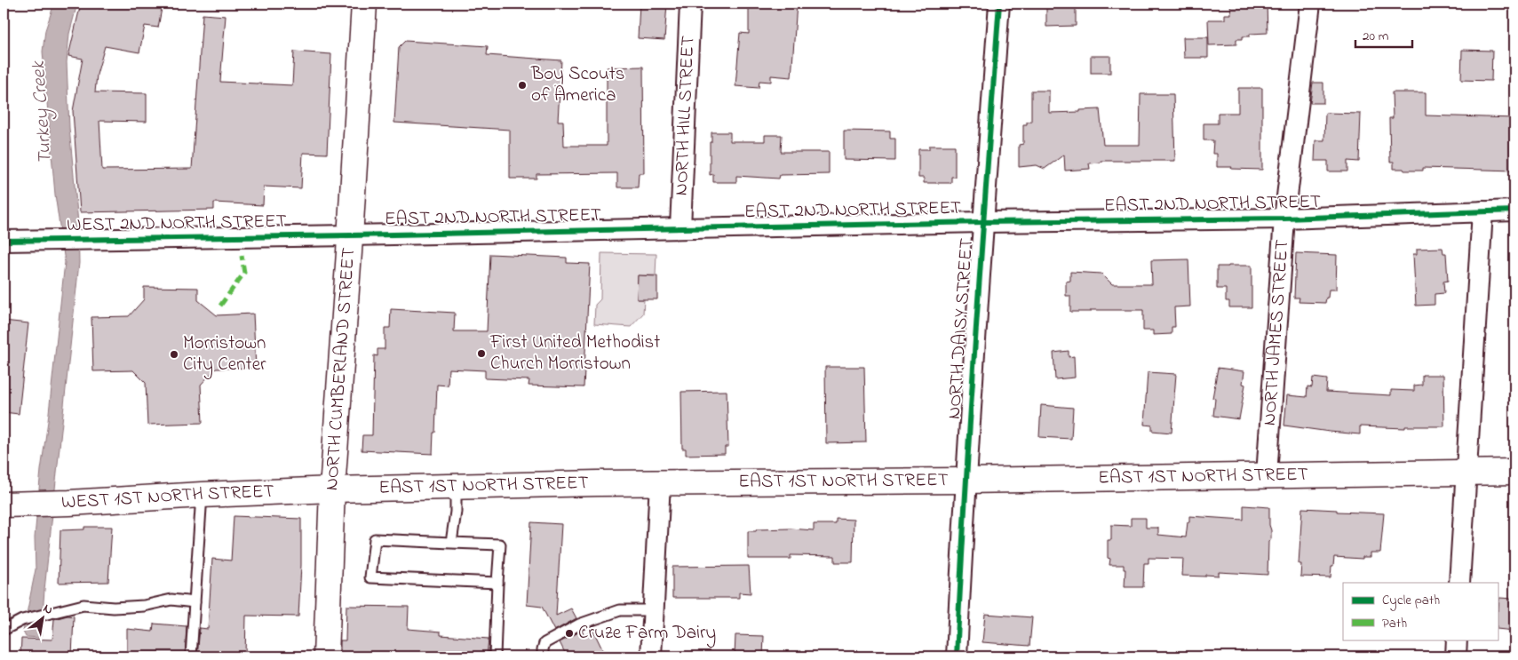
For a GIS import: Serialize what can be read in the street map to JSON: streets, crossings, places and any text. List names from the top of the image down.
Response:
{
  "streets": {
    "main road": ["NORTH CUMBERLAND STREET", "EAST 1ST NORTH STREET", "WEST 1ST NORTH STREET"],
    "street": [
      "NORTH HILL STREET",
      "EAST 2ND NORTH STREET",
      "WEST 2ND NORTH STREET",
      "NORTH DAISY STREET",
      "NORTH JAMES STREET"
    ]
  },
  "crossings": [
    ["NORTH HILL STREET", "EAST 2ND NORTH STREET"],
    ["EAST 2ND NORTH STREET", "WEST 2ND NORTH STREET"],
    ["EAST 2ND NORTH STREET", "NORTH DAISY STREET"],
    ["EAST 2ND NORTH STREET", "NORTH JAMES STREET"],
    ["EAST 2ND NORTH STREET", "NORTH CUMBERLAND STREET"],
    ["WEST 2ND NORTH STREET", "NORTH CUMBERLAND STREET"],
    ["NORTH DAISY STREET", "EAST 1ST NORTH STREET"],
    ["NORTH JAMES STREET", "EAST 1ST NORTH STREET"],
    ["NORTH CUMBERLAND STREET", "EAST 1ST NORTH STREET"],
    ["NORTH CUMBERLAND STREET", "WEST 1ST NORTH STREET"],
    ["EAST 1ST NORTH STREET", "WEST 1ST NORTH STREET"]
  ],
  "water": ["Turkey Creek"],
  "places": [
    "Boy Scouts of America",
    "First United Methodist Church Morristown",
    "Morristown City Center",
    "Cruze Farm Dairy"
  ],
  "legend": ["Cycle path", "Path"],
  "scale_bar": "20 m",
  "north": "top right"
}
